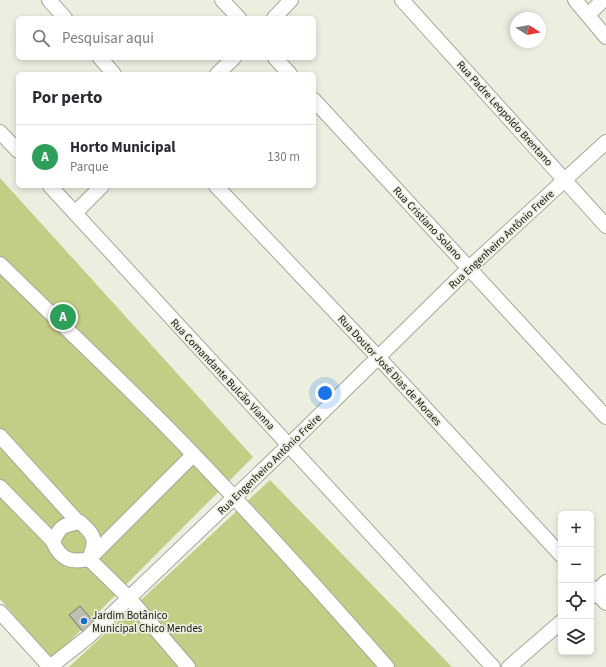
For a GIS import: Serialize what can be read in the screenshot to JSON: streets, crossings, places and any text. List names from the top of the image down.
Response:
{
  "streets": {
    "street": [
      "Rua Padre Leopoldo Brentano",
      "Rua Cristiano Solano",
      "Rua Engenheiro Antônio Freire",
      "Rua Doutor José Dias de Moraes",
      "Rua Comandante Bulcão Vianna"
    ]
  },
  "crossings": [
    ["Rua Padre Leopoldo Brentano", "Rua Engenheiro Antônio Freire"],
    ["Rua Cristiano Solano", "Rua Engenheiro Antônio Freire"],
    ["Rua Engenheiro Antônio Freire", "Rua Doutor José Dias de Moraes"],
    ["Rua Engenheiro Antônio Freire", "Rua Comandante Bulcão Vianna"]
  ],
  "places": ["Jardim Botânico Municipal Chico Mendes"],
  "north": "right",
  "page": {
    "search": "Pesquisar aqui",
    "heading": "Por perto",
    "list": [
      {
        "mark": "A",
        "name": "Horto Municipal",
        "note": "Parque",
        "value": "130 m"
      }
    ],
    "pins": "A",
    "map_buttons": ["+", "−"]
  }
}
